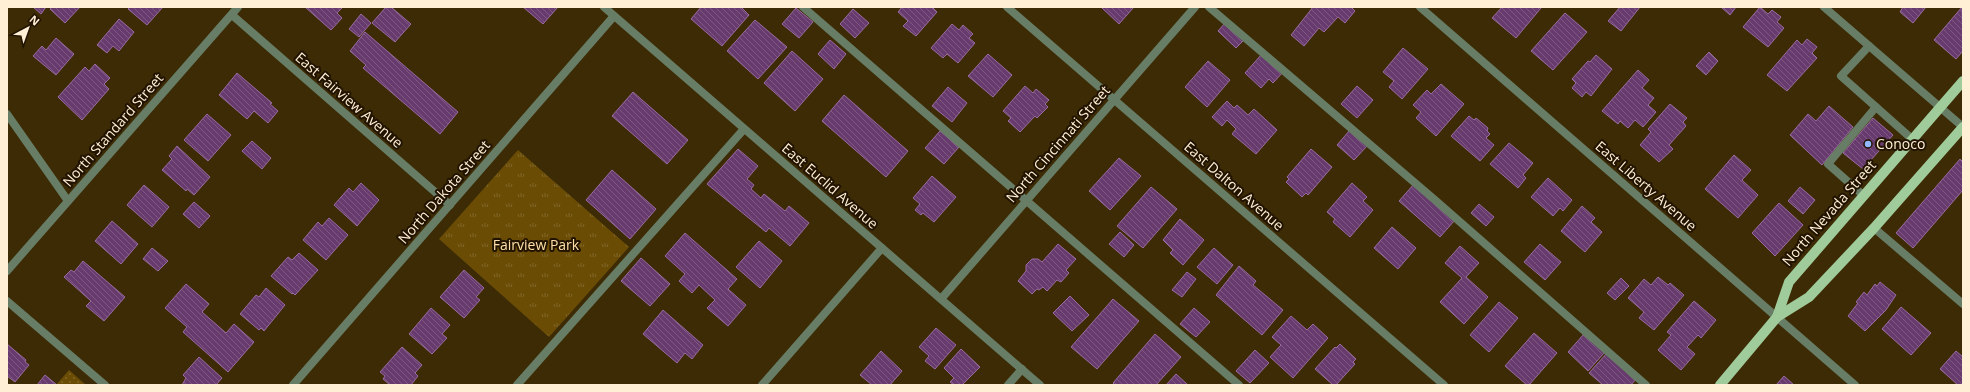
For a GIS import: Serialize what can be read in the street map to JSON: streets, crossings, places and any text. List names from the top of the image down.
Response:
{
  "streets": {
    "main road": ["North Nevada Street"],
    "street": [
      "East Fairview Avenue",
      "North Standard Street",
      "North Cincinnati Street",
      "East Euclid Avenue",
      "East Dalton Avenue",
      "East Liberty Avenue",
      "North Dakota Street"
    ]
  },
  "crossings": [
    ["East Fairview Avenue", "North Standard Street"],
    ["East Fairview Avenue", "North Dakota Street"],
    ["North Cincinnati Street", "East Euclid Avenue"],
    ["North Cincinnati Street", "East Dalton Avenue"],
    ["East Euclid Avenue", "North Dakota Street"],
    ["East Liberty Avenue", "North Nevada Street"]
  ],
  "parks": ["Fairview Park"],
  "places": ["Conoco"],
  "north": "top right"
}
